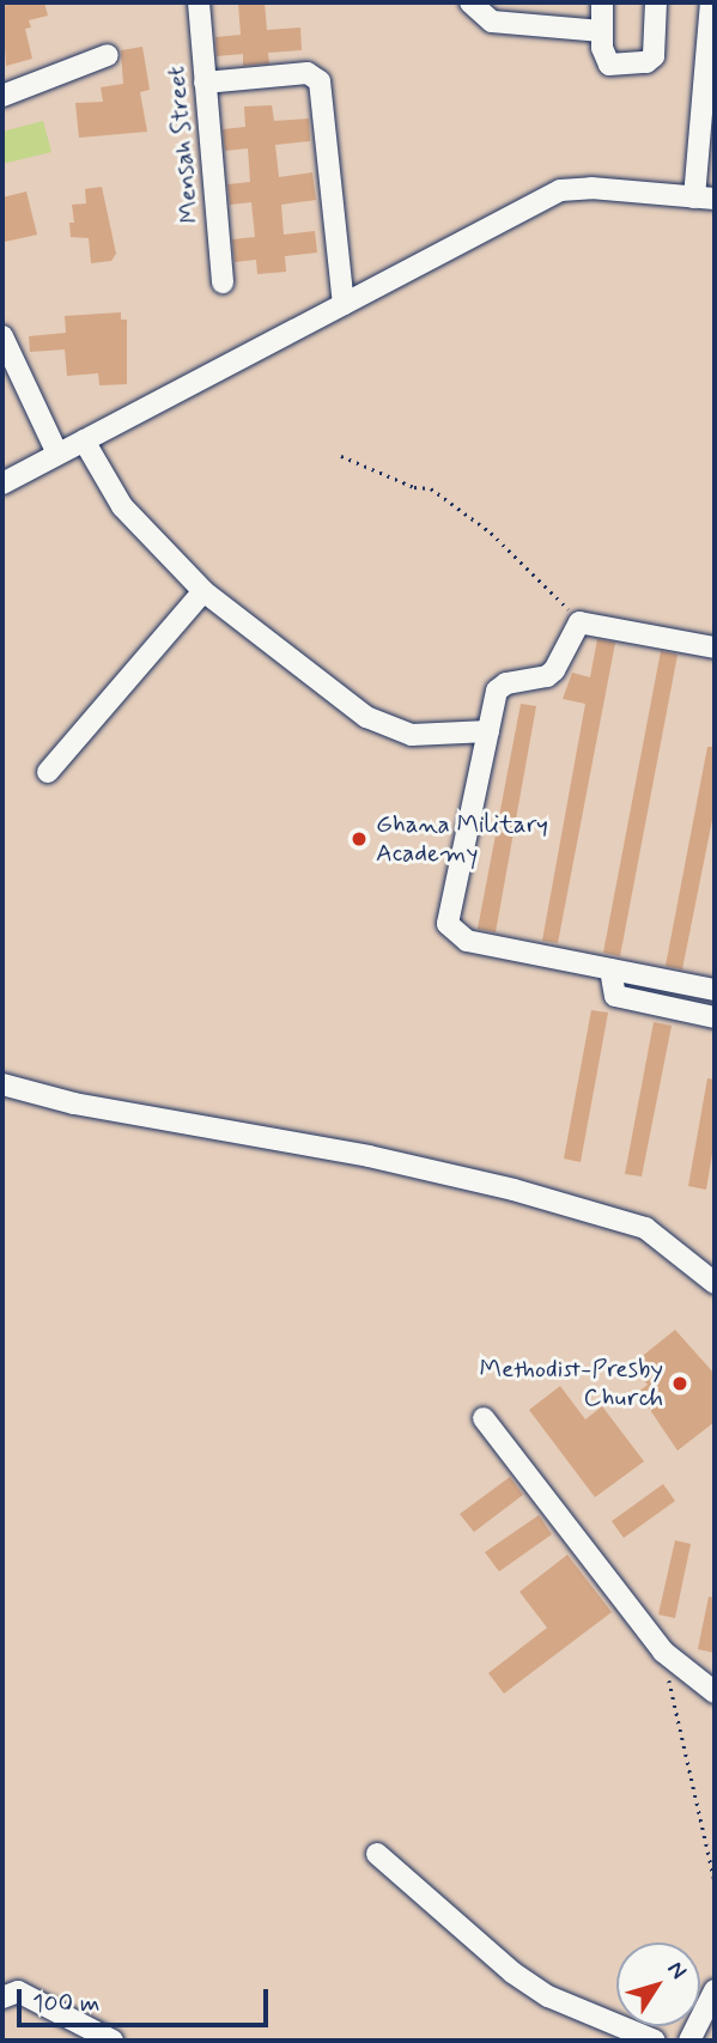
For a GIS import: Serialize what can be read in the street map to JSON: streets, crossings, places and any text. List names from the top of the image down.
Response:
{
  "streets": {
    "street": ["Mensah Street"]
  },
  "places": ["Ghana Military Academy", "Methodist-Presby Church"],
  "scale_bar": "100 m",
  "north": "top right"
}
